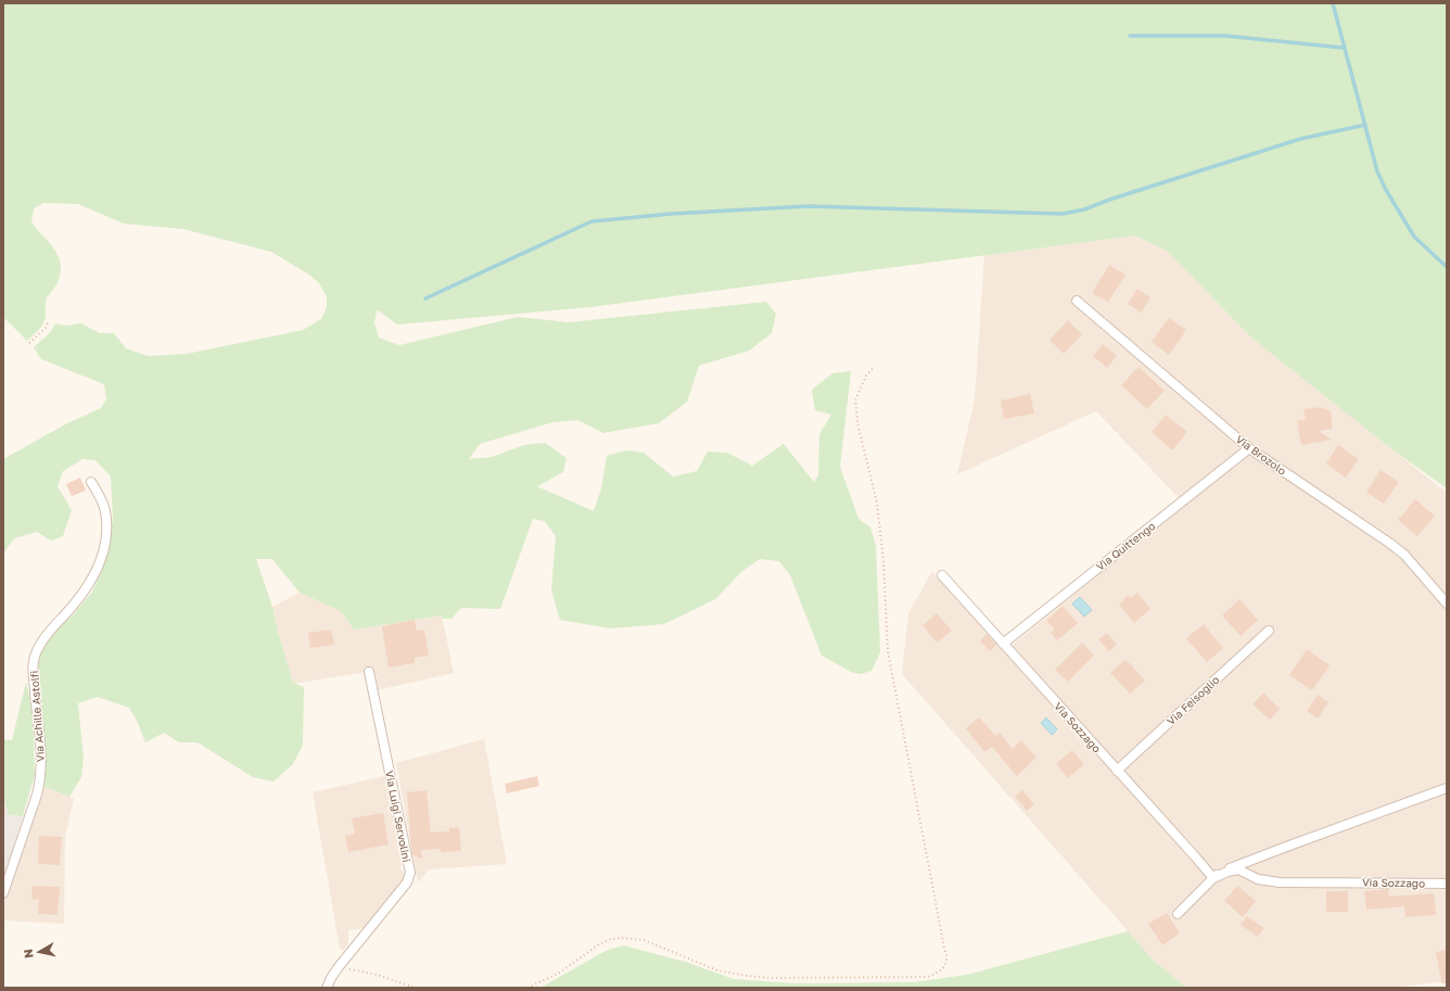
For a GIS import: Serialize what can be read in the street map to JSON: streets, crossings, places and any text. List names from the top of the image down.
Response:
{
  "streets": {
    "street": [
      "Via Brozolo",
      "Via Quittengo",
      "Via Feisoglio",
      "Via Achille Astolfi",
      "Via Sozzago",
      "Via Luigi Servolini"
    ]
  },
  "crossings": [
    ["Via Brozolo", "Via Quittengo"],
    ["Via Quittengo", "Via Sozzago"],
    ["Via Feisoglio", "Via Sozzago"]
  ],
  "north": "left"
}
